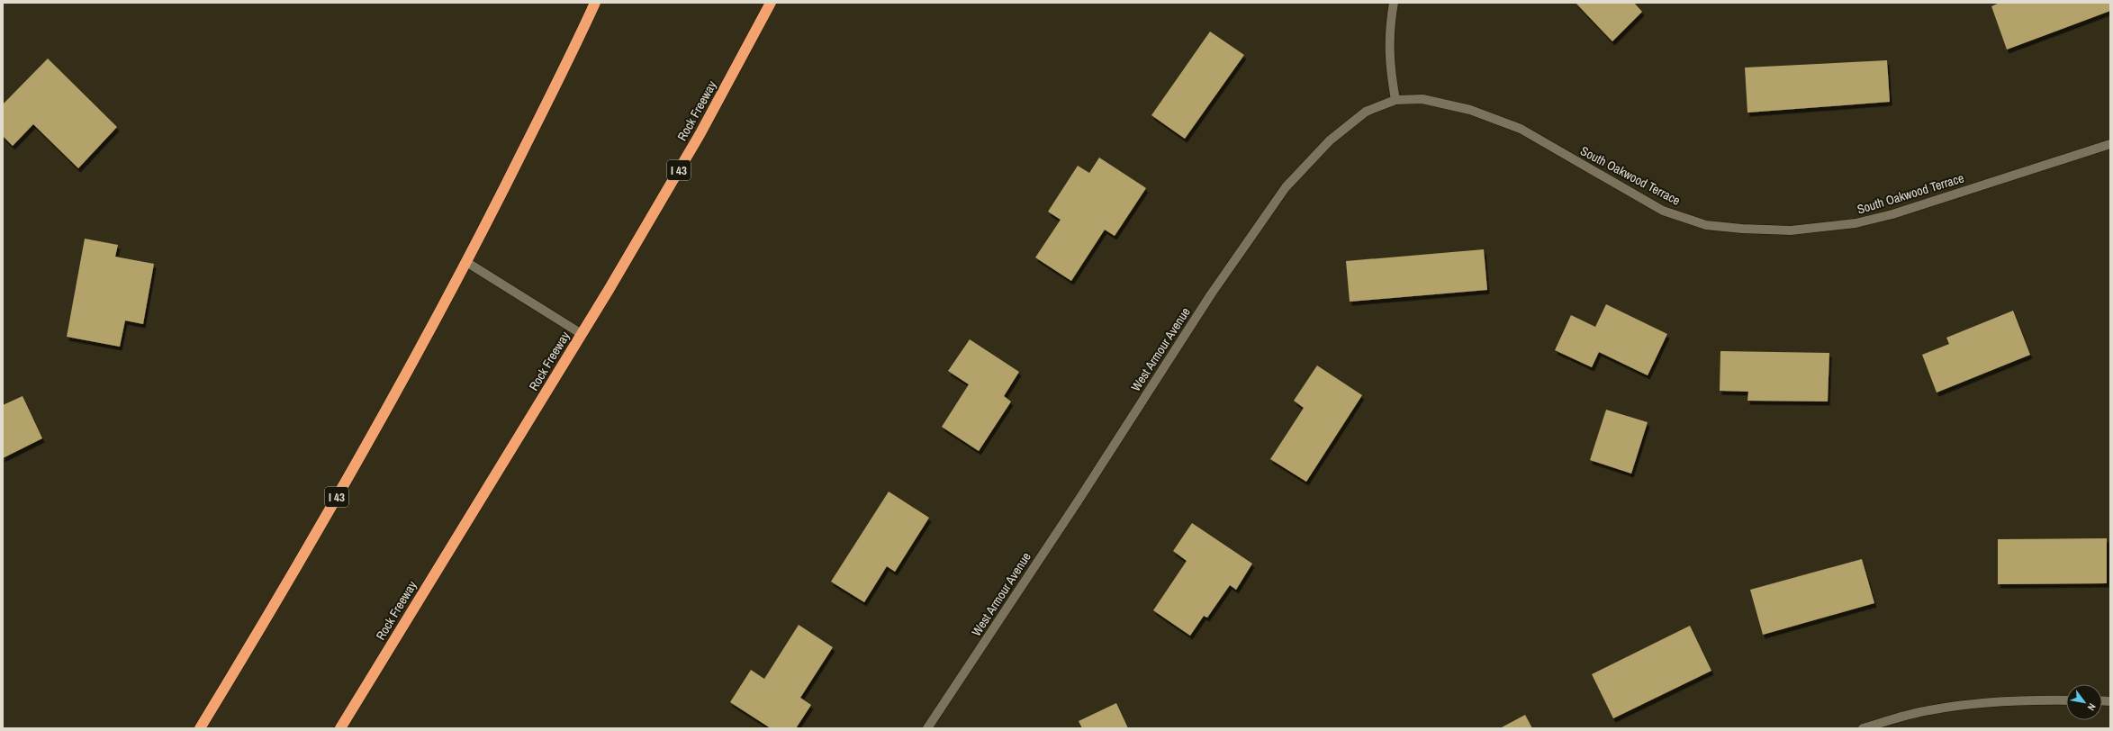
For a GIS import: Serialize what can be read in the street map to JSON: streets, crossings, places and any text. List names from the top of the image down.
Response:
{
  "streets": {
    "highway": ["Rock Freeway", "I 43"],
    "street": ["South Oakwood Terrace", "West Armour Avenue"]
  },
  "crossings": [
    ["South Oakwood Terrace", "West Armour Avenue"]
  ],
  "north": "bottom right"
}
